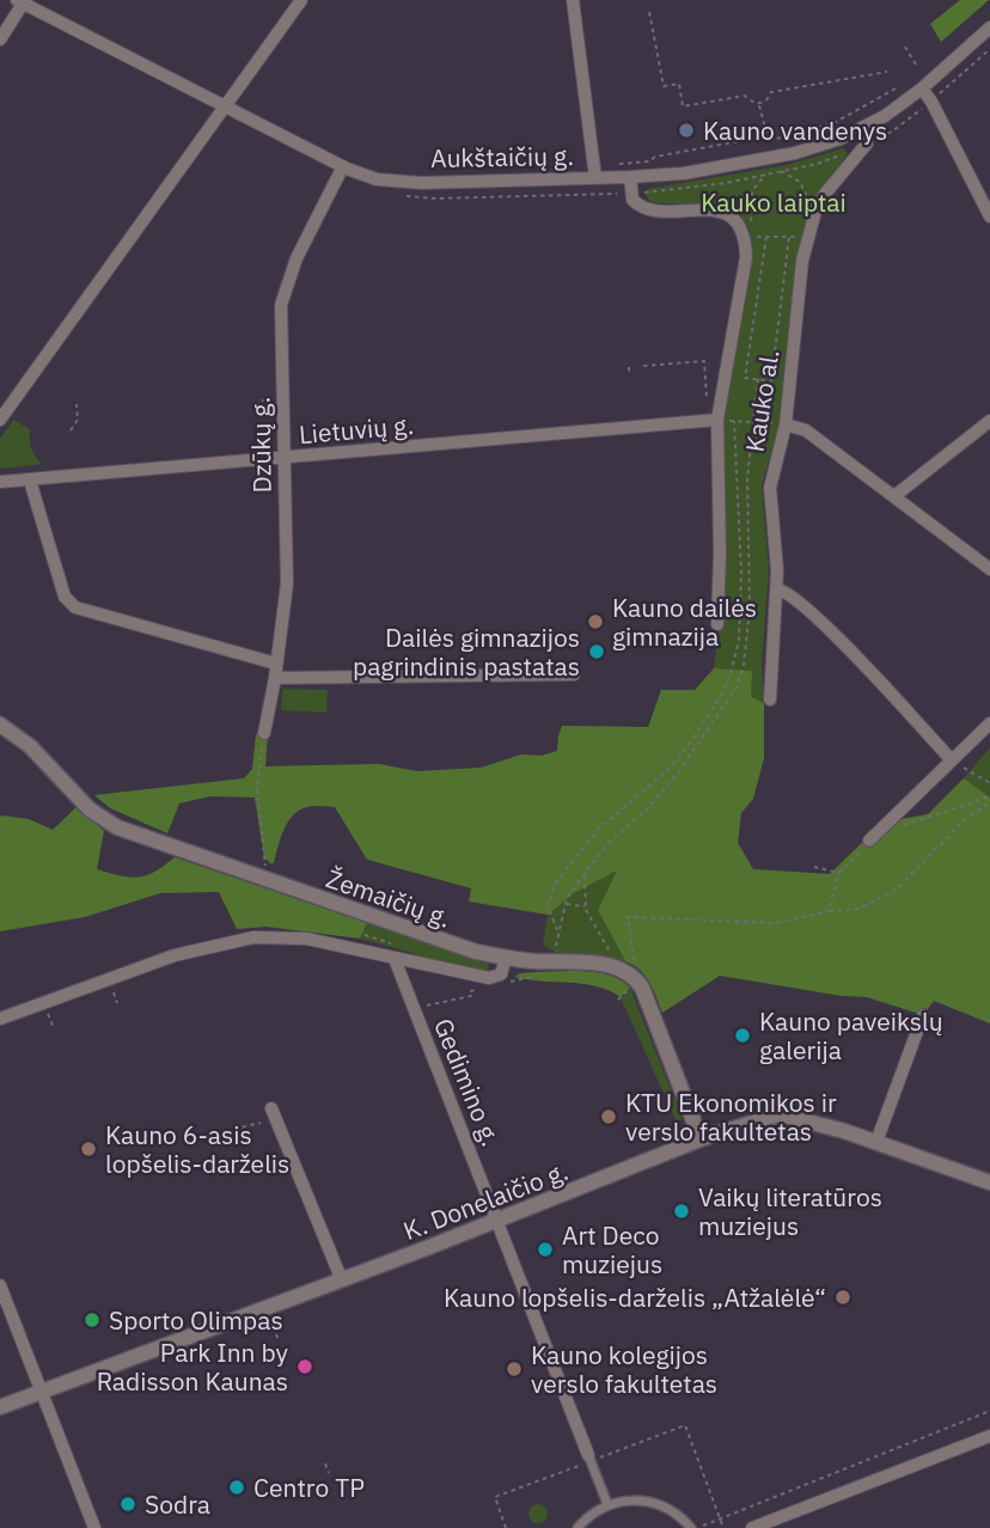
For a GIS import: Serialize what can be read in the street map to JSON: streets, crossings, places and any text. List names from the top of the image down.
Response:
{
  "streets": {
    "street": [
      "Aukštaičių g.",
      "Kauko al.",
      "Lietuvių g.",
      "Dzūkų g.",
      "Žemaičių g.",
      "Gedimino g.",
      "K. Donelaičio g."
    ]
  },
  "crossings": [
    ["Aukštaičių g.", "Kauko al."],
    ["Aukštaičių g.", "Dzūkų g."],
    ["Kauko al.", "Lietuvių g."],
    ["Lietuvių g.", "Dzūkų g."],
    ["Gedimino g.", "K. Donelaičio g."]
  ],
  "parks": ["Kauko laiptai"],
  "places": [
    "Kauno vandenys",
    "Kauno dailės gimnazija",
    "Dailės gimnazijos pagrindinis pastatas",
    "Kauno paveikslų galerija",
    "KTU Ekonomikos ir verslo fakultetas",
    "Kauno 6-asis lopšelis-darželis",
    "Vaikų literatūros muziejus",
    "Art Deco muziejus",
    "Kauno lopšelis-darželis „Atžalėlė“",
    "Sporto Olimpas",
    "Park Inn by Radisson Kaunas",
    "Kauno kolegijos verslo fakultetas",
    "Centro TP",
    "Sodra"
  ]
}
